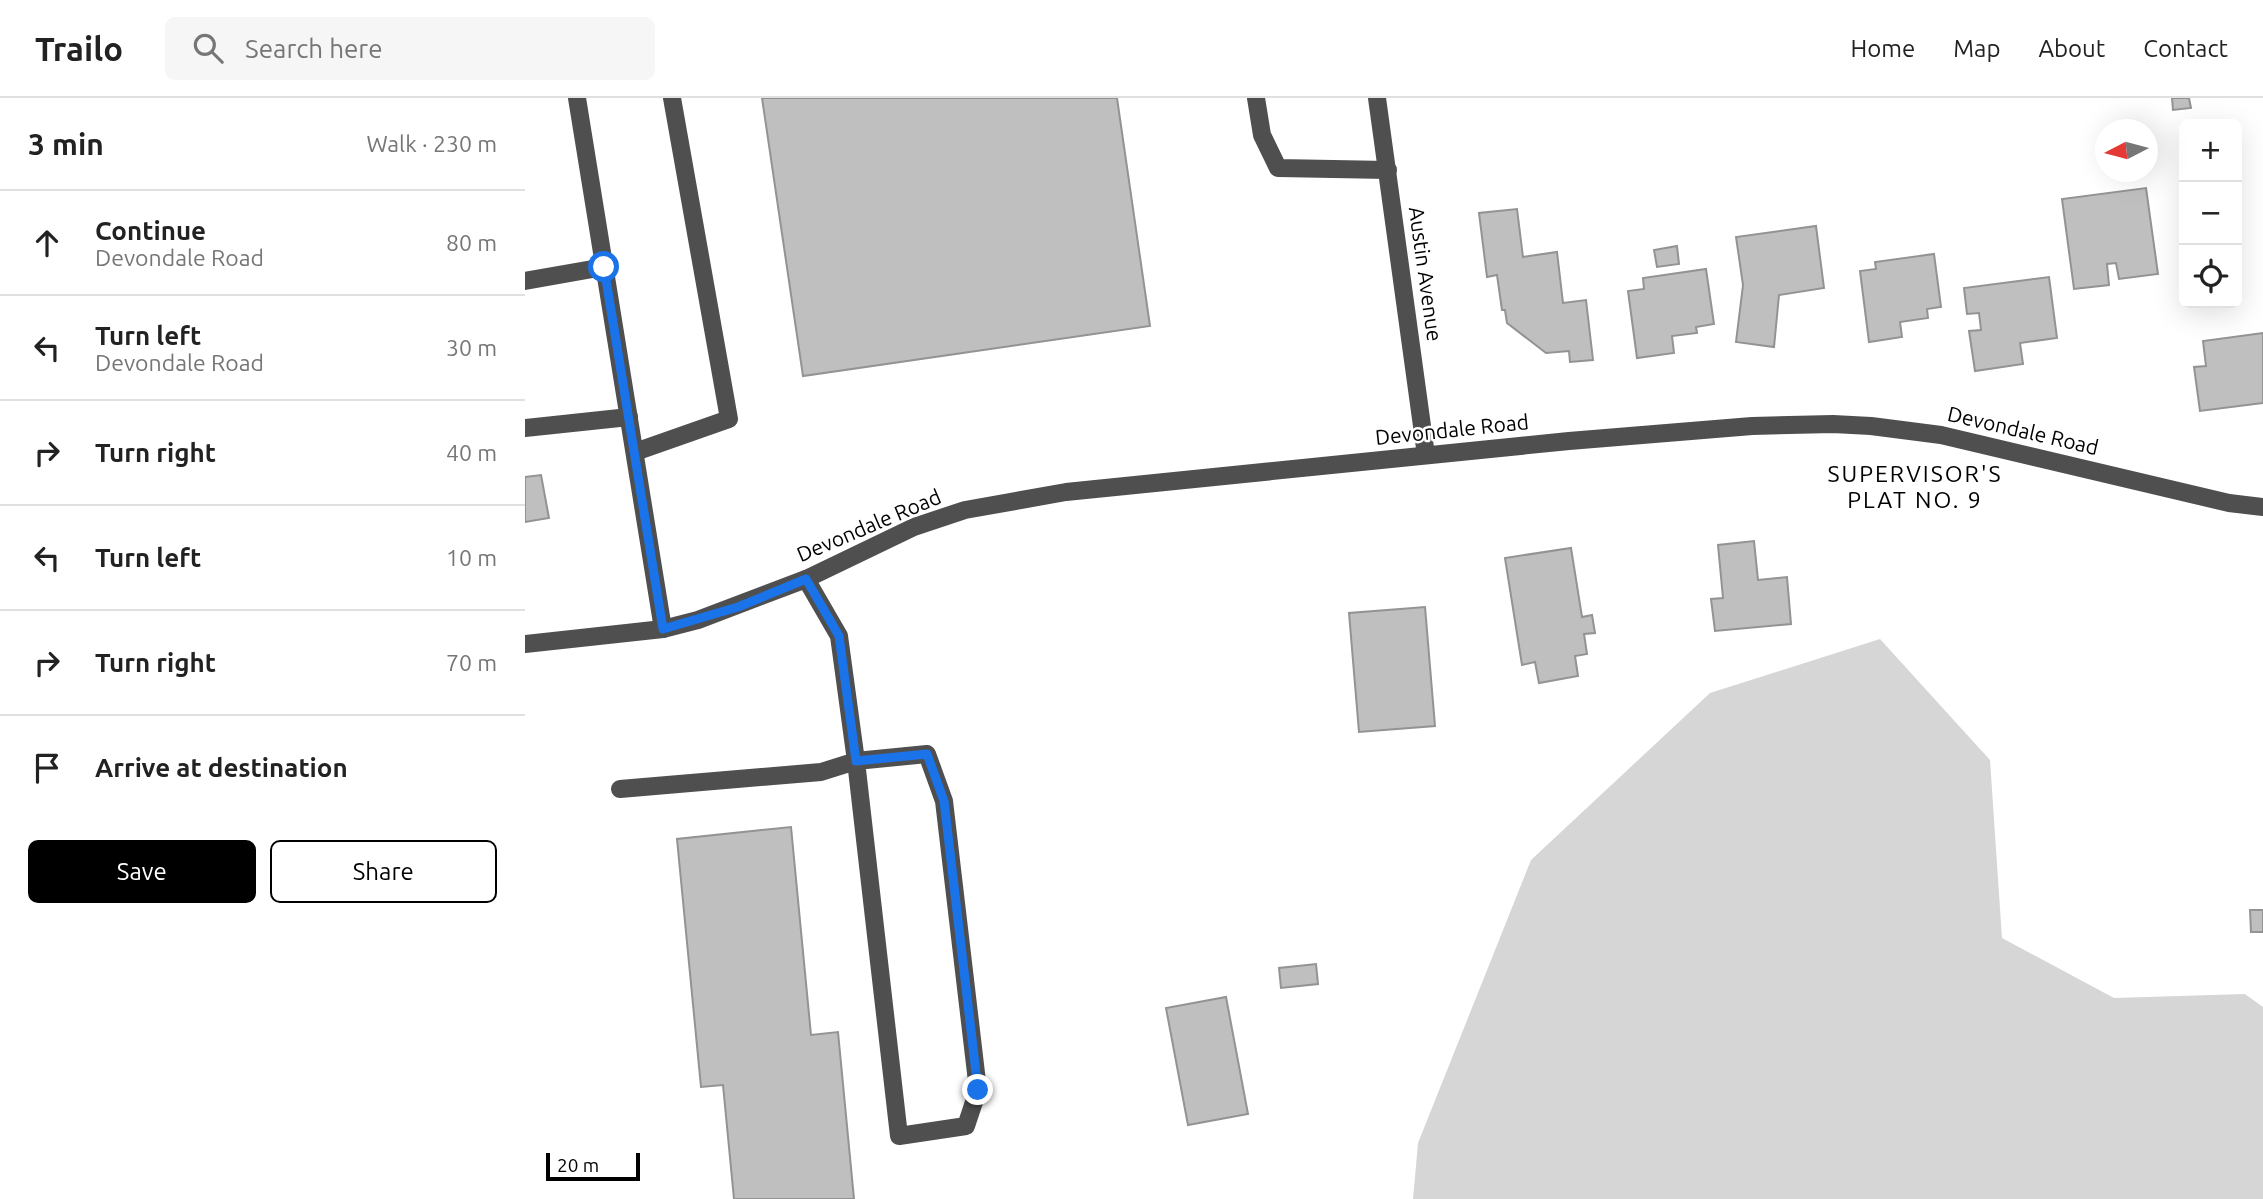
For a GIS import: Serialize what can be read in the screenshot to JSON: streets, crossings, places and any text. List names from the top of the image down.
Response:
{
  "streets": {
    "street": ["Austin Avenue", "Devondale Road"]
  },
  "crossings": [
    ["Austin Avenue", "Devondale Road"]
  ],
  "districts": ["SUPERVISOR'S PLAT NO. 9"],
  "scale_bar": "20 m",
  "north": "left",
  "page": {
    "header": "Trailo",
    "search": "Search here",
    "nav": [
      "Home",
      "Map",
      "About",
      "Contact"
    ],
    "heading": ["3 min", "Walk · 230 m"],
    "map_buttons": ["+", "−"],
    "list": [
      ["Continue", "Devondale Road", "80 m"],
      ["Turn left", "Devondale Road", "30 m"],
      ["Turn right", "40 m"],
      ["Turn left", "10 m"],
      ["Turn right", "70 m"],
      "Arrive at destination"
    ],
    "buttons": ["Save", "Share"],
    "scale": "20 m"
  }
}
